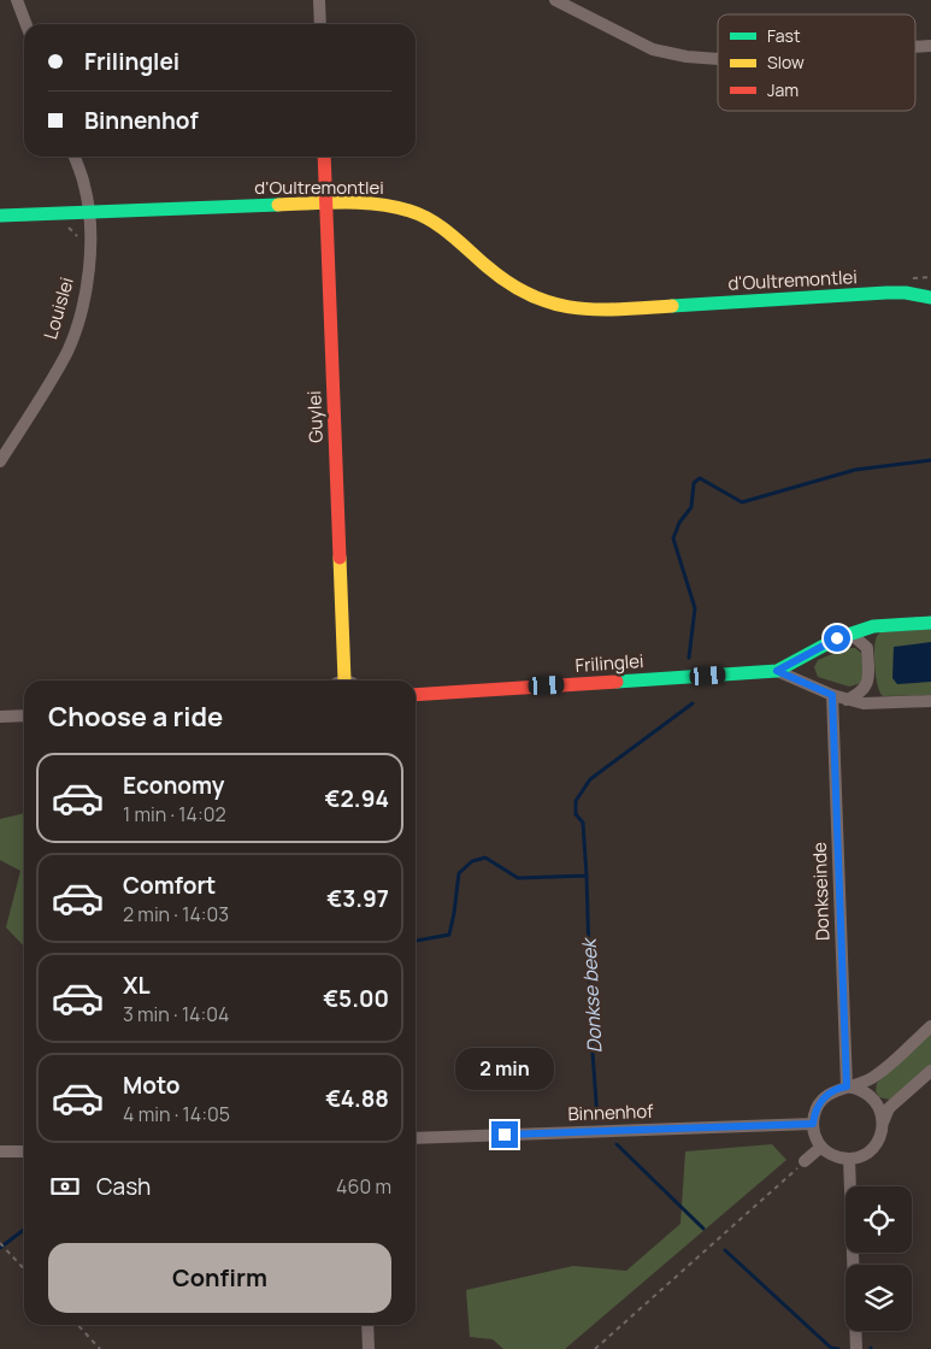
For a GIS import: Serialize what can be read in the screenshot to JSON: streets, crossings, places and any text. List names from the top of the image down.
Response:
{
  "streets": {
    "street": [
      "d'Oultremontlei",
      "Louislei",
      "Guylei",
      "Frilinglei",
      "Donkseinde",
      "Binnenhof"
    ]
  },
  "crossings": [
    ["d'Oultremontlei", "Louislei"],
    ["d'Oultremontlei", "Guylei"],
    ["Frilinglei", "Donkseinde"],
    ["Donkseinde", "Binnenhof"]
  ],
  "water": ["Donkse beek"],
  "legend": ["Fast", "Slow", "Jam"],
  "page": {
    "banner": ["Frilinglei", "Binnenhof"],
    "heading": "Choose a ride",
    "list": [
      {
        "name": "Economy",
        "note": "1 min · 14:02",
        "value": "€2.94"
      },
      {
        "name": "Comfort",
        "note": "2 min · 14:03",
        "value": "€3.97"
      },
      {
        "name": "XL",
        "note": "3 min · 14:04",
        "value": "€5.00"
      },
      {
        "name": "Moto",
        "note": "4 min · 14:05",
        "value": "€4.88"
      }
    ],
    "bubble": "2 min",
    "pay": ["Cash", "460 m"],
    "buttons": "Confirm"
  }
}
